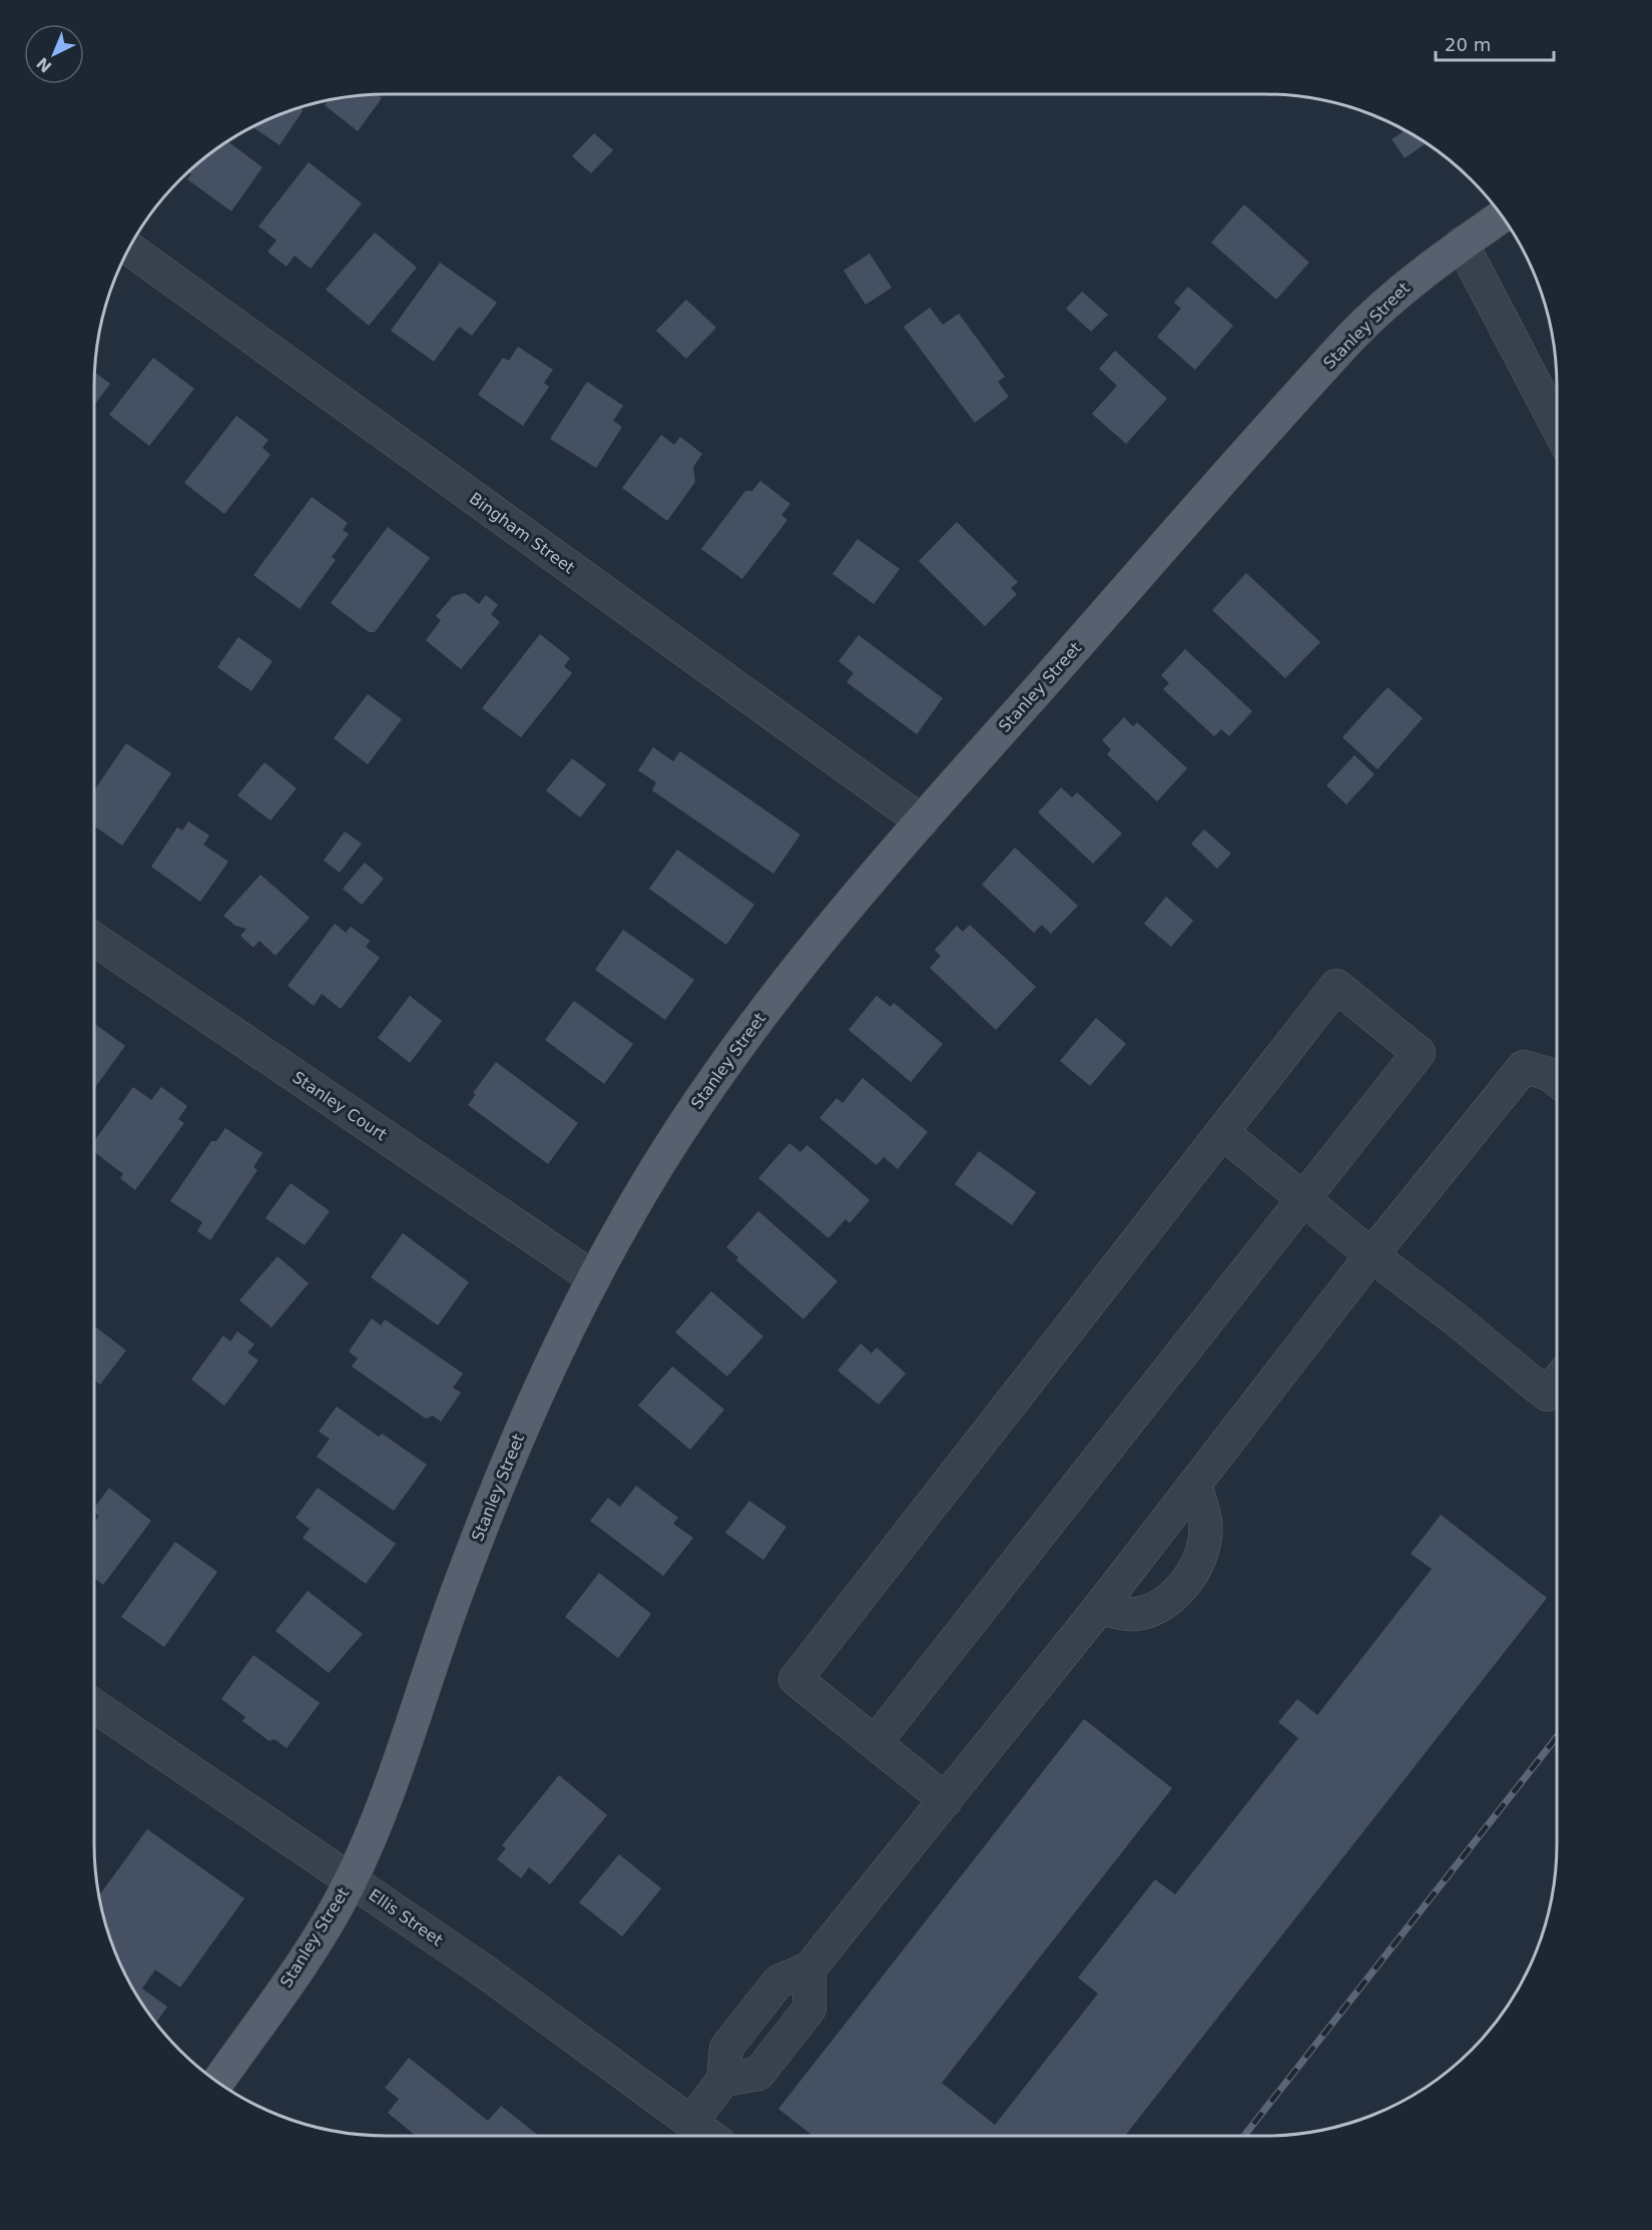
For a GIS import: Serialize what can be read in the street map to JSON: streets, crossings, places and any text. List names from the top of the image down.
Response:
{
  "streets": {
    "main road": ["Stanley Street"],
    "street": ["Bingham Street", "Stanley Court", "Ellis Street"]
  },
  "crossings": [
    ["Stanley Street", "Bingham Street"],
    ["Stanley Street", "Stanley Court"],
    ["Stanley Street", "Ellis Street"]
  ],
  "scale_bar": "20 m",
  "north": "bottom left"
}
